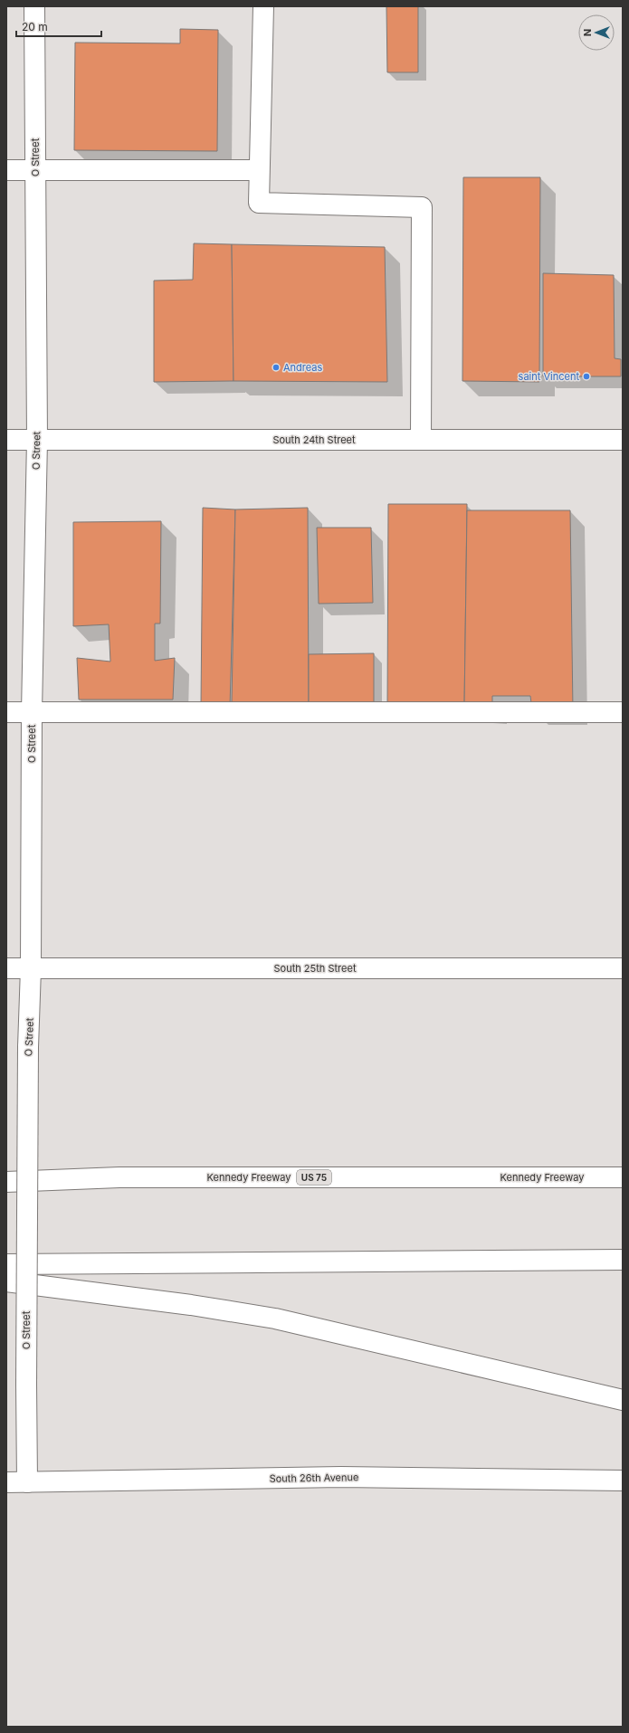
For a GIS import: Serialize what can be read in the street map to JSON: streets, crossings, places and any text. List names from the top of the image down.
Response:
{
  "streets": {
    "main road": [
      "O Street",
      "South 24th Street",
      "South 25th Street",
      "Kennedy Freeway",
      "US 75",
      "South 26th Avenue"
    ]
  },
  "crossings": [
    ["O Street", "South 24th Street"],
    ["O Street", "South 25th Street"],
    ["O Street", "South 26th Avenue"]
  ],
  "places": ["Andreas", "saint Vincent"],
  "scale_bar": "20 m",
  "north": "left"
}
